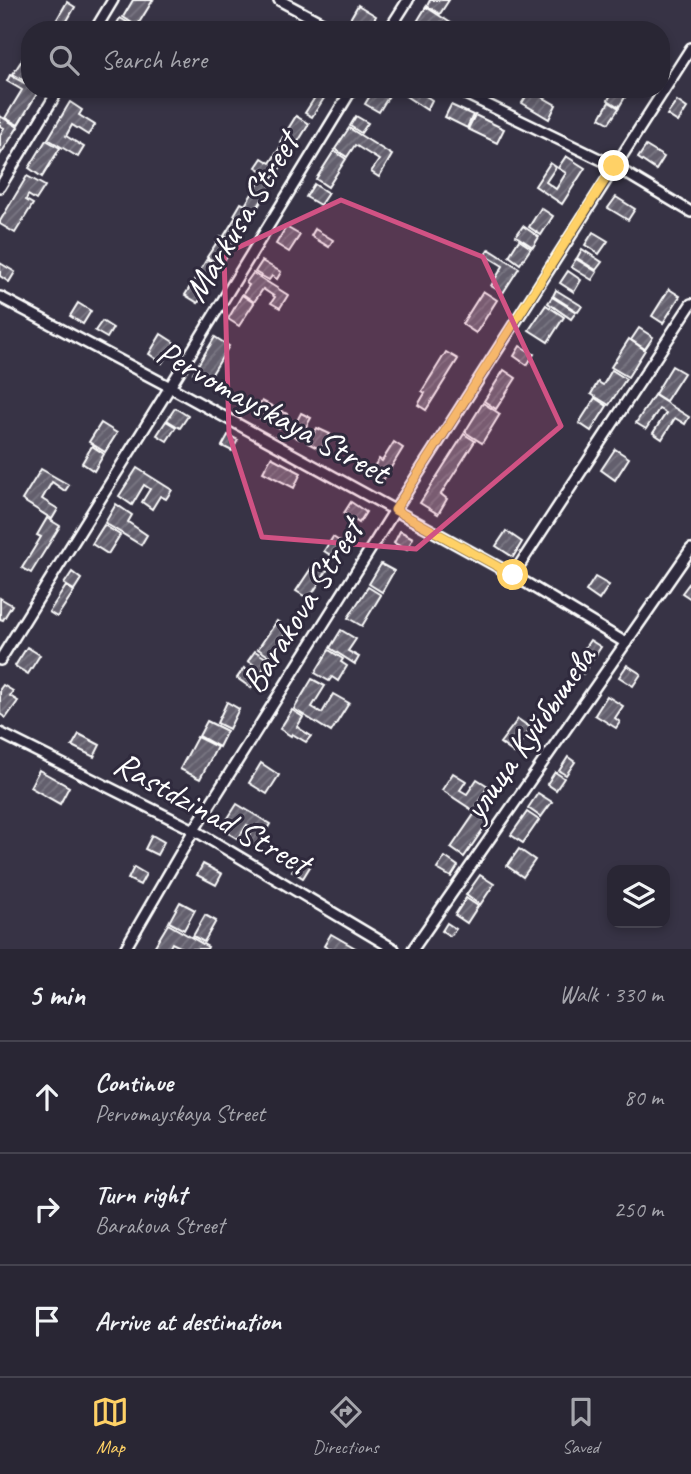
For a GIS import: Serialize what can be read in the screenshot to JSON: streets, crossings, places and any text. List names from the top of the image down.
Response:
{
  "streets": {
    "street": [
      "Markusa Street",
      "Pervomayskaya Street",
      "Barakova Street",
      "улица Куйбышева",
      "Rastdzinad Street"
    ]
  },
  "crossings": [
    ["Markusa Street", "Pervomayskaya Street"],
    ["Pervomayskaya Street", "Barakova Street"],
    ["Pervomayskaya Street", "улица Куйбышева"],
    ["Barakova Street", "Rastdzinad Street"]
  ],
  "page": {
    "search": "Search here",
    "heading": ["5 min", "Walk · 330 m"],
    "list": [
      ["Continue", "Pervomayskaya Street", "80 m"],
      ["Turn right", "Barakova Street", "250 m"],
      "Arrive at destination"
    ],
    "nav": ["Map", "Directions", "Saved"]
  }
}
